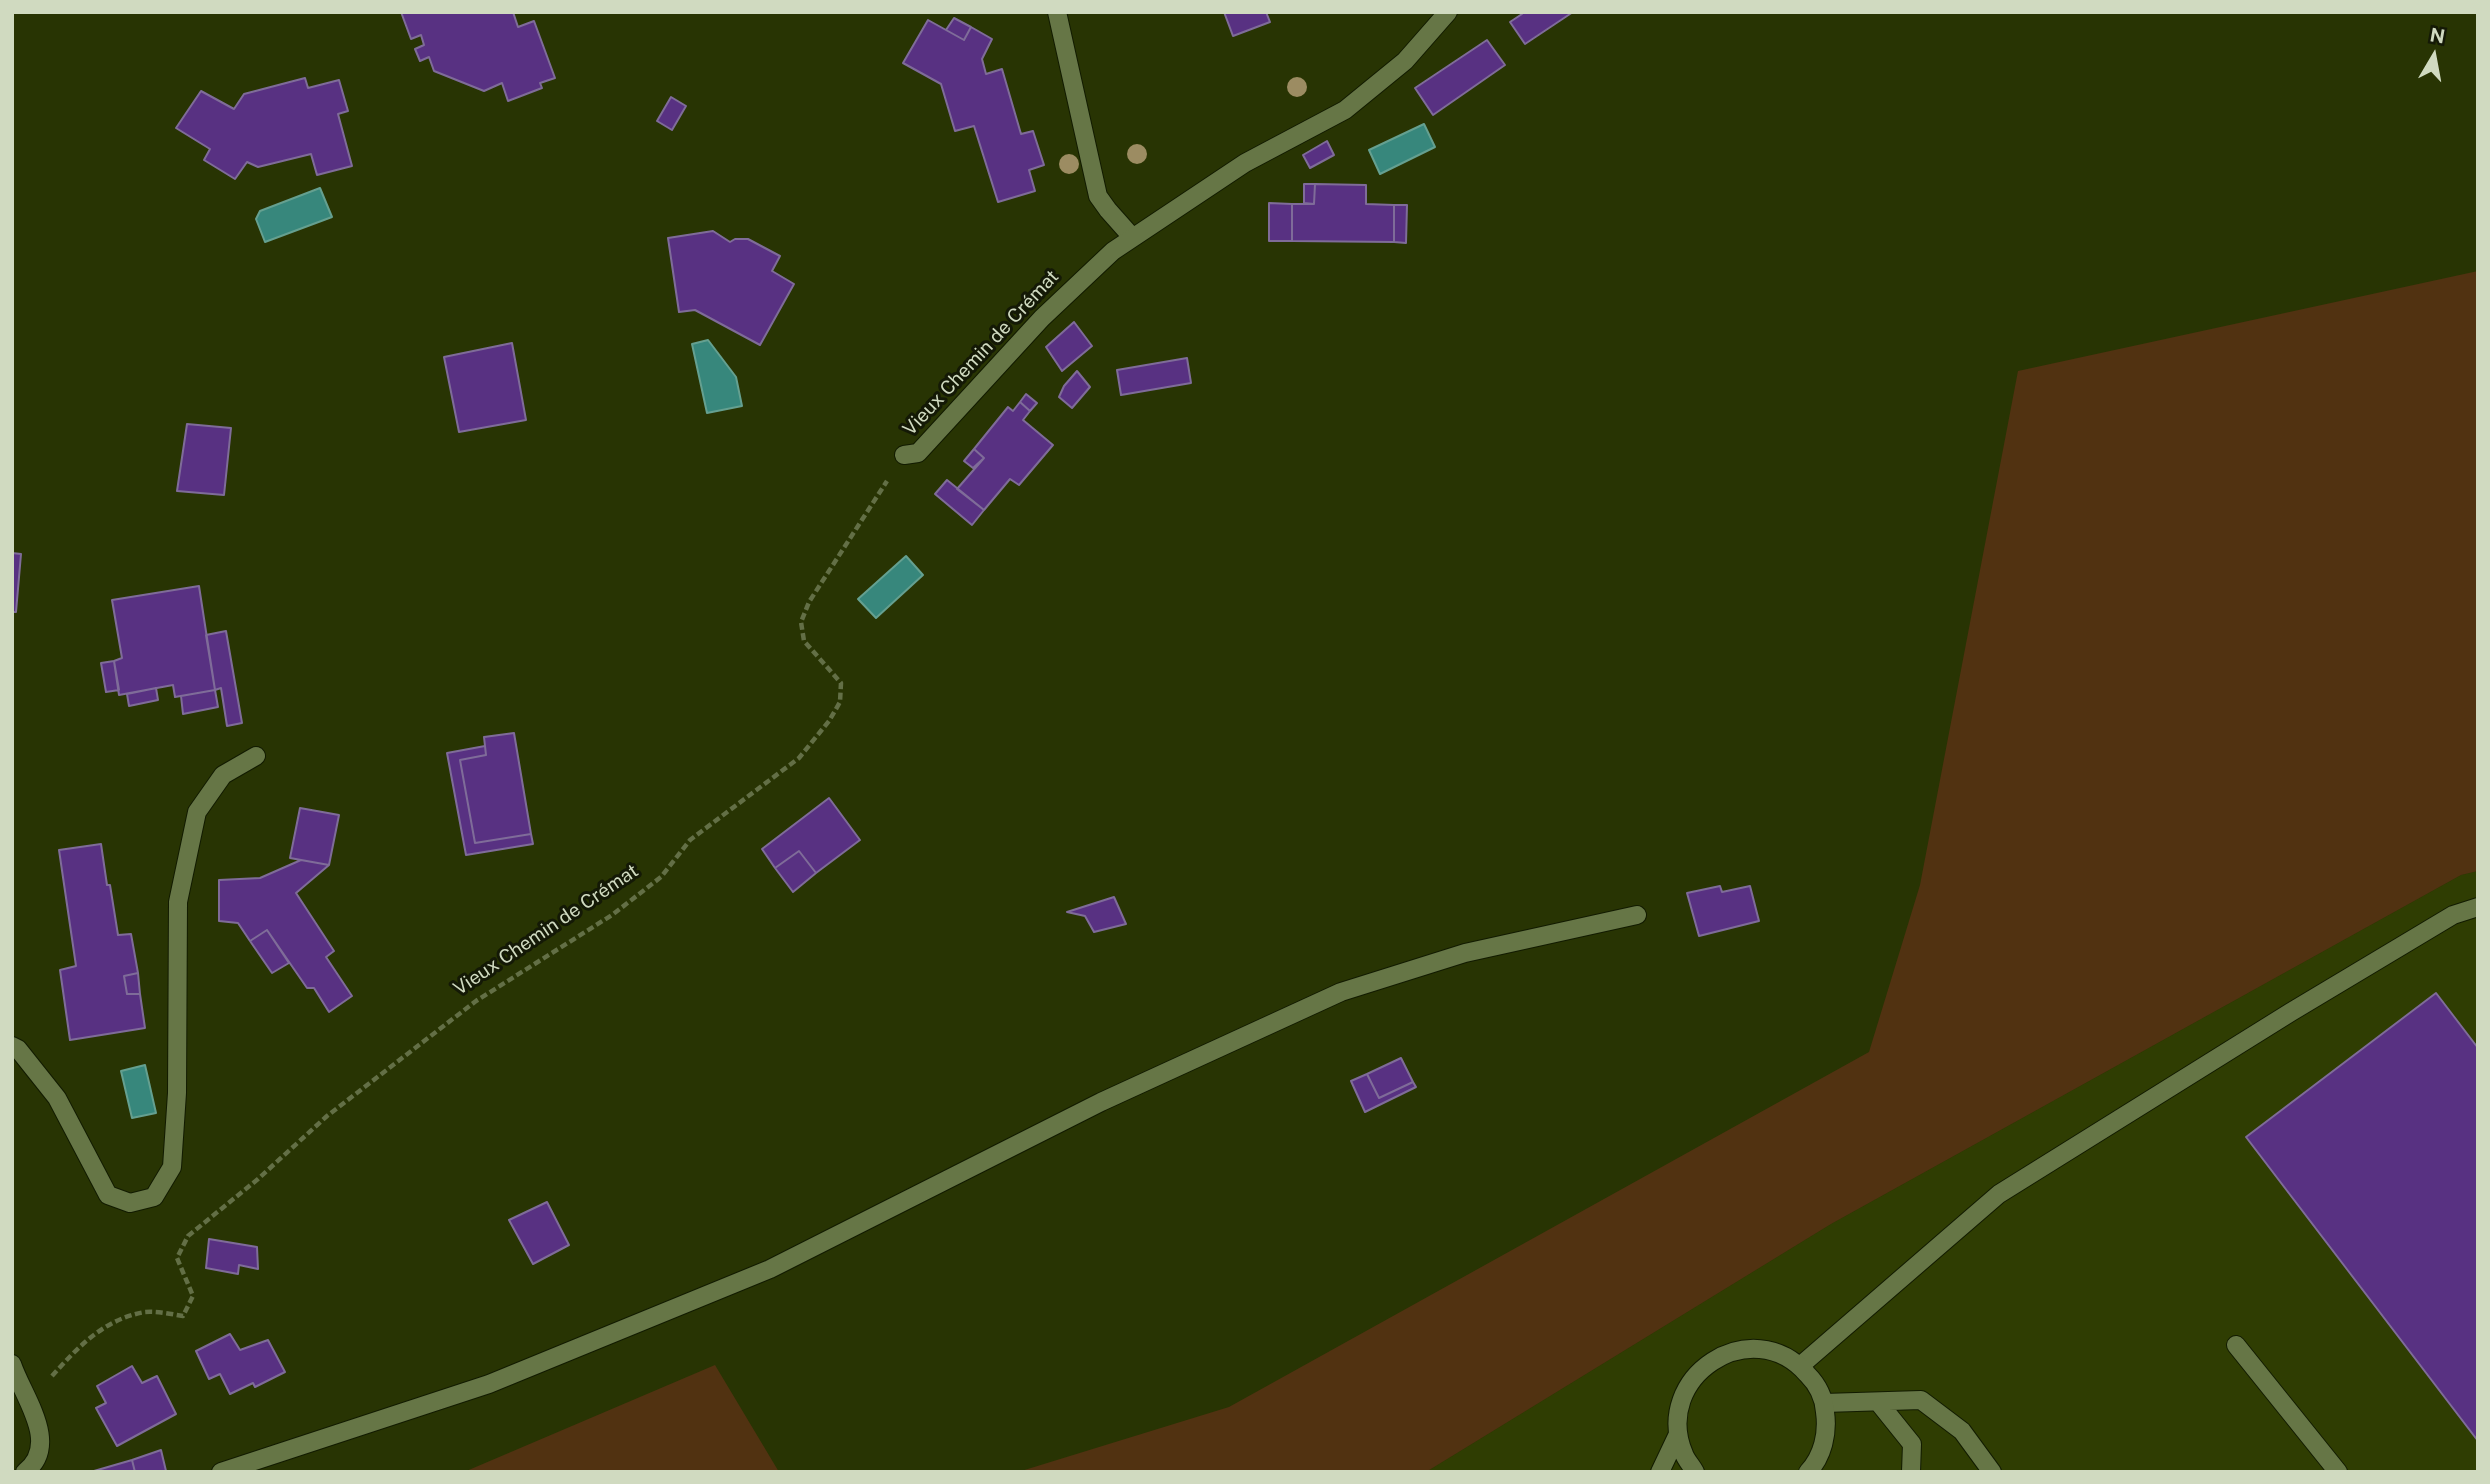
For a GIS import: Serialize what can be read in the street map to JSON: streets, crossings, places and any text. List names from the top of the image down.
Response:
{
  "streets": {
    "street": ["Vieux Chemin de Crémat"]
  },
  "north": "top"
}
